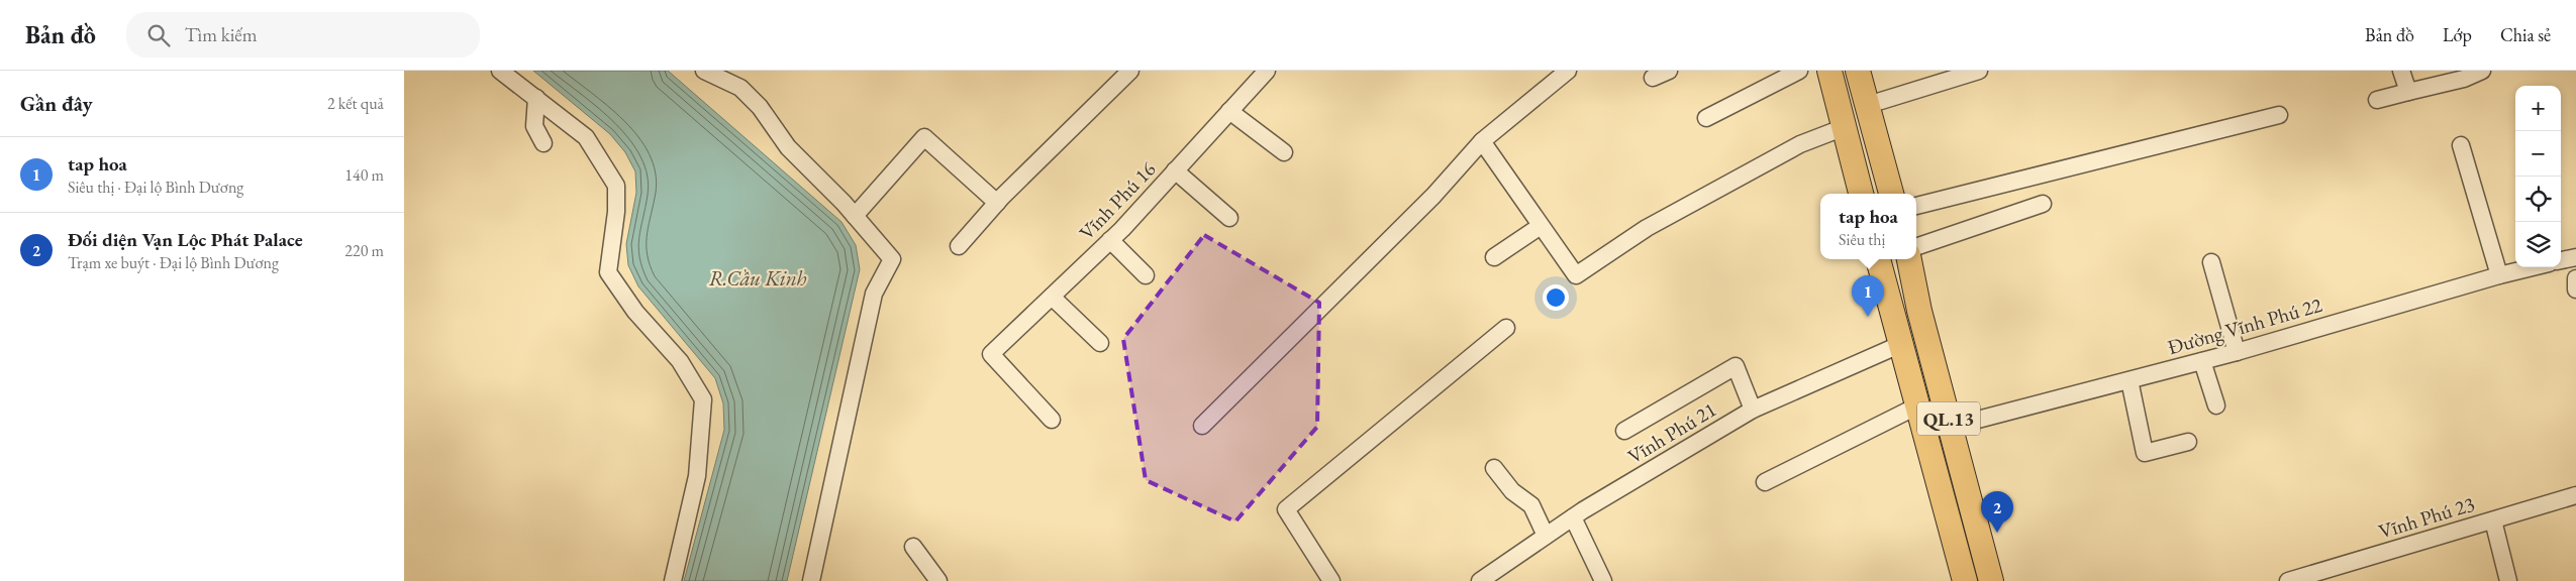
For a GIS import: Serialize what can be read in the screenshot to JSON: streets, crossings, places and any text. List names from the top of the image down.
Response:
{
  "streets": {
    "highway": ["QL.13"],
    "street": [
      "Vĩnh Phú 16",
      "Đường Vĩnh Phú 22",
      "Vĩnh Phú 21",
      "Vĩnh Phú 23"
    ]
  },
  "crossings": [
    ["Đường Vĩnh Phú 22", "QL.13"],
    ["QL.13", "Vĩnh Phú 21"]
  ],
  "water": ["R.Cầu Kinh"],
  "page": {
    "header": "Bản đồ",
    "search": "Tìm kiếm",
    "nav": ["Bản đồ", "Lớp", "Chia sẻ"],
    "heading": ["Gần đây", "2 kết quả"],
    "map_buttons": ["+", "−"],
    "list": [
      {
        "mark": "1",
        "name": "tap hoa",
        "note": "Siêu thị · Đại lộ Bình Dương",
        "value": "140 m"
      },
      {
        "mark": "2",
        "name": "Đối diện Vạn Lộc Phát Palace",
        "note": "Trạm xe buýt · Đại lộ Bình Dương",
        "value": "220 m"
      }
    ],
    "popup": ["tap hoa", "Siêu thị"],
    "pins": ["1", "2"]
  }
}
